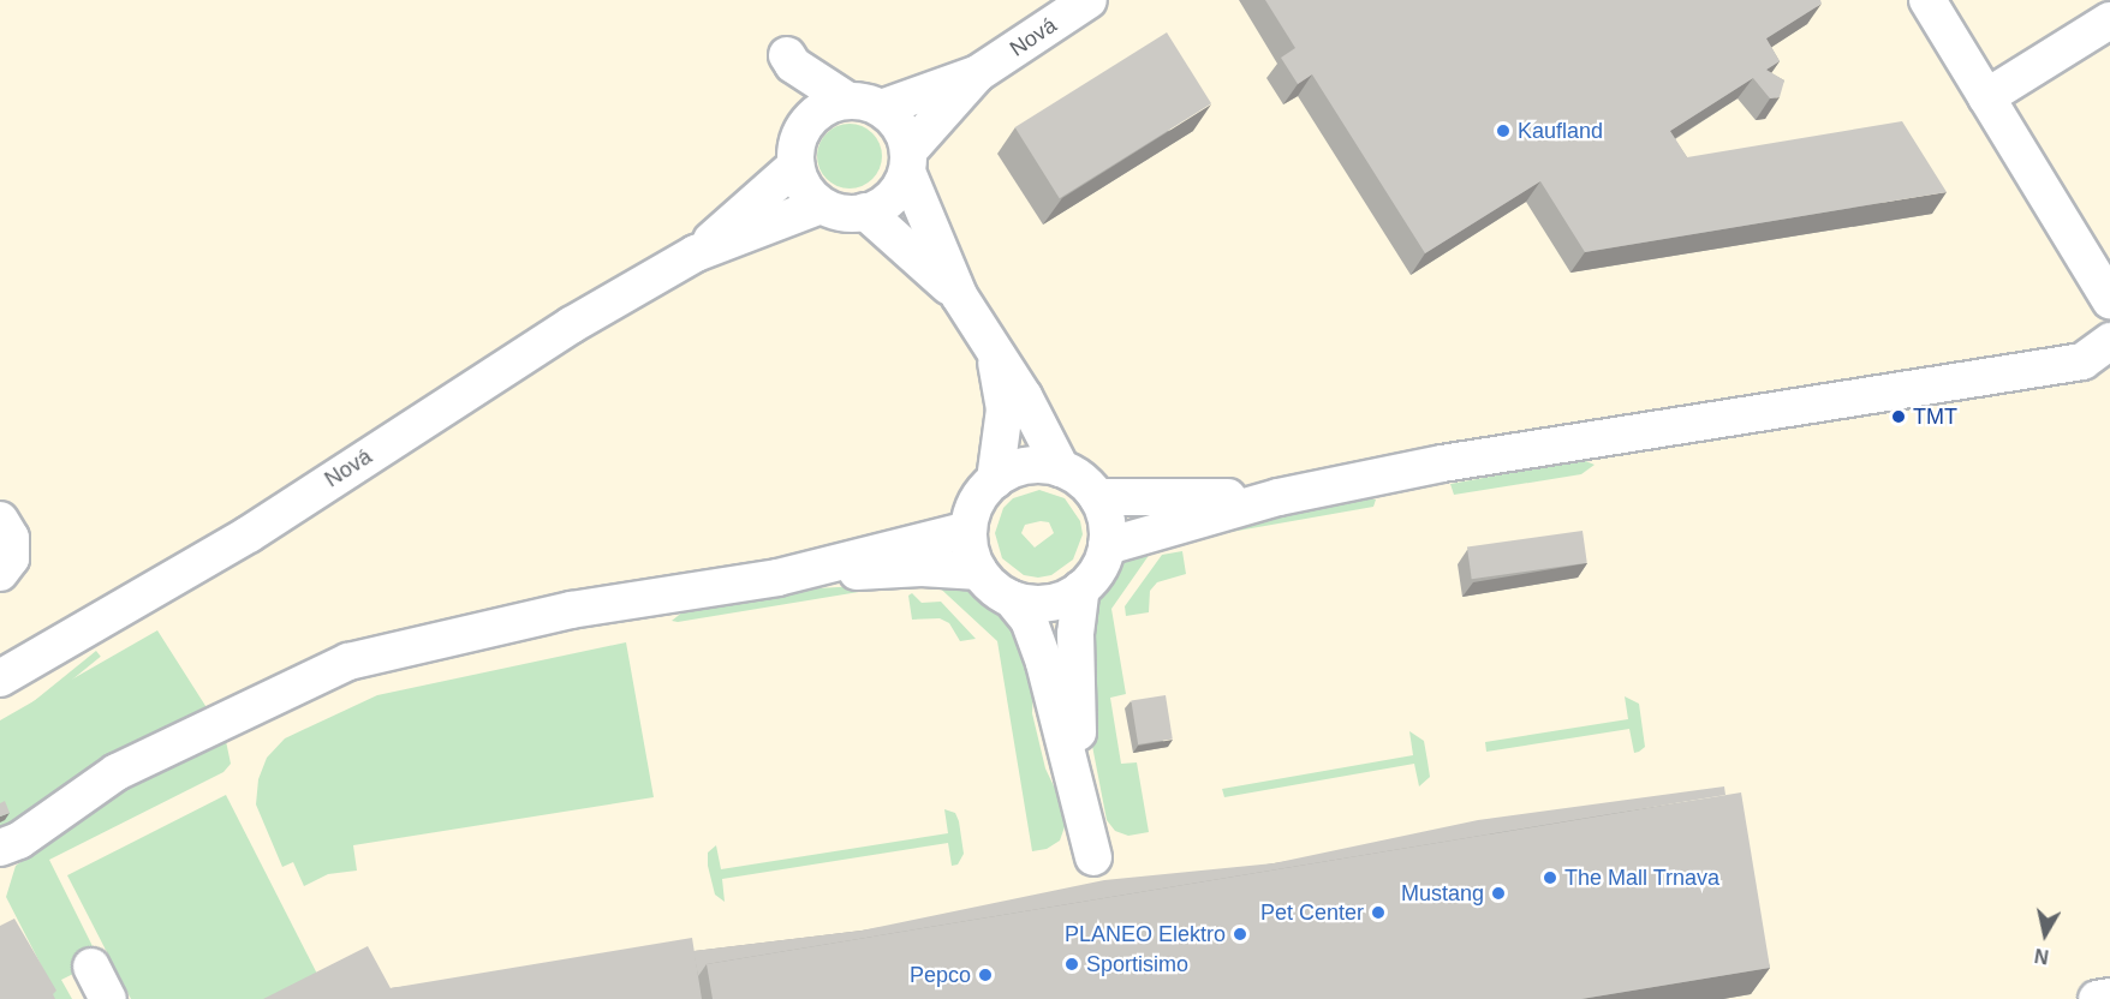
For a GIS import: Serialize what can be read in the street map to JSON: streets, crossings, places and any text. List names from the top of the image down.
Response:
{
  "streets": {
    "street": ["Nová"]
  },
  "places": [
    "Kaufland",
    "TMT",
    "The Mall Trnava",
    "Mustang",
    "Pet Center",
    "PLANEO Elektro",
    "Sportisimo",
    "Pepco"
  ],
  "north": "bottom"
}
